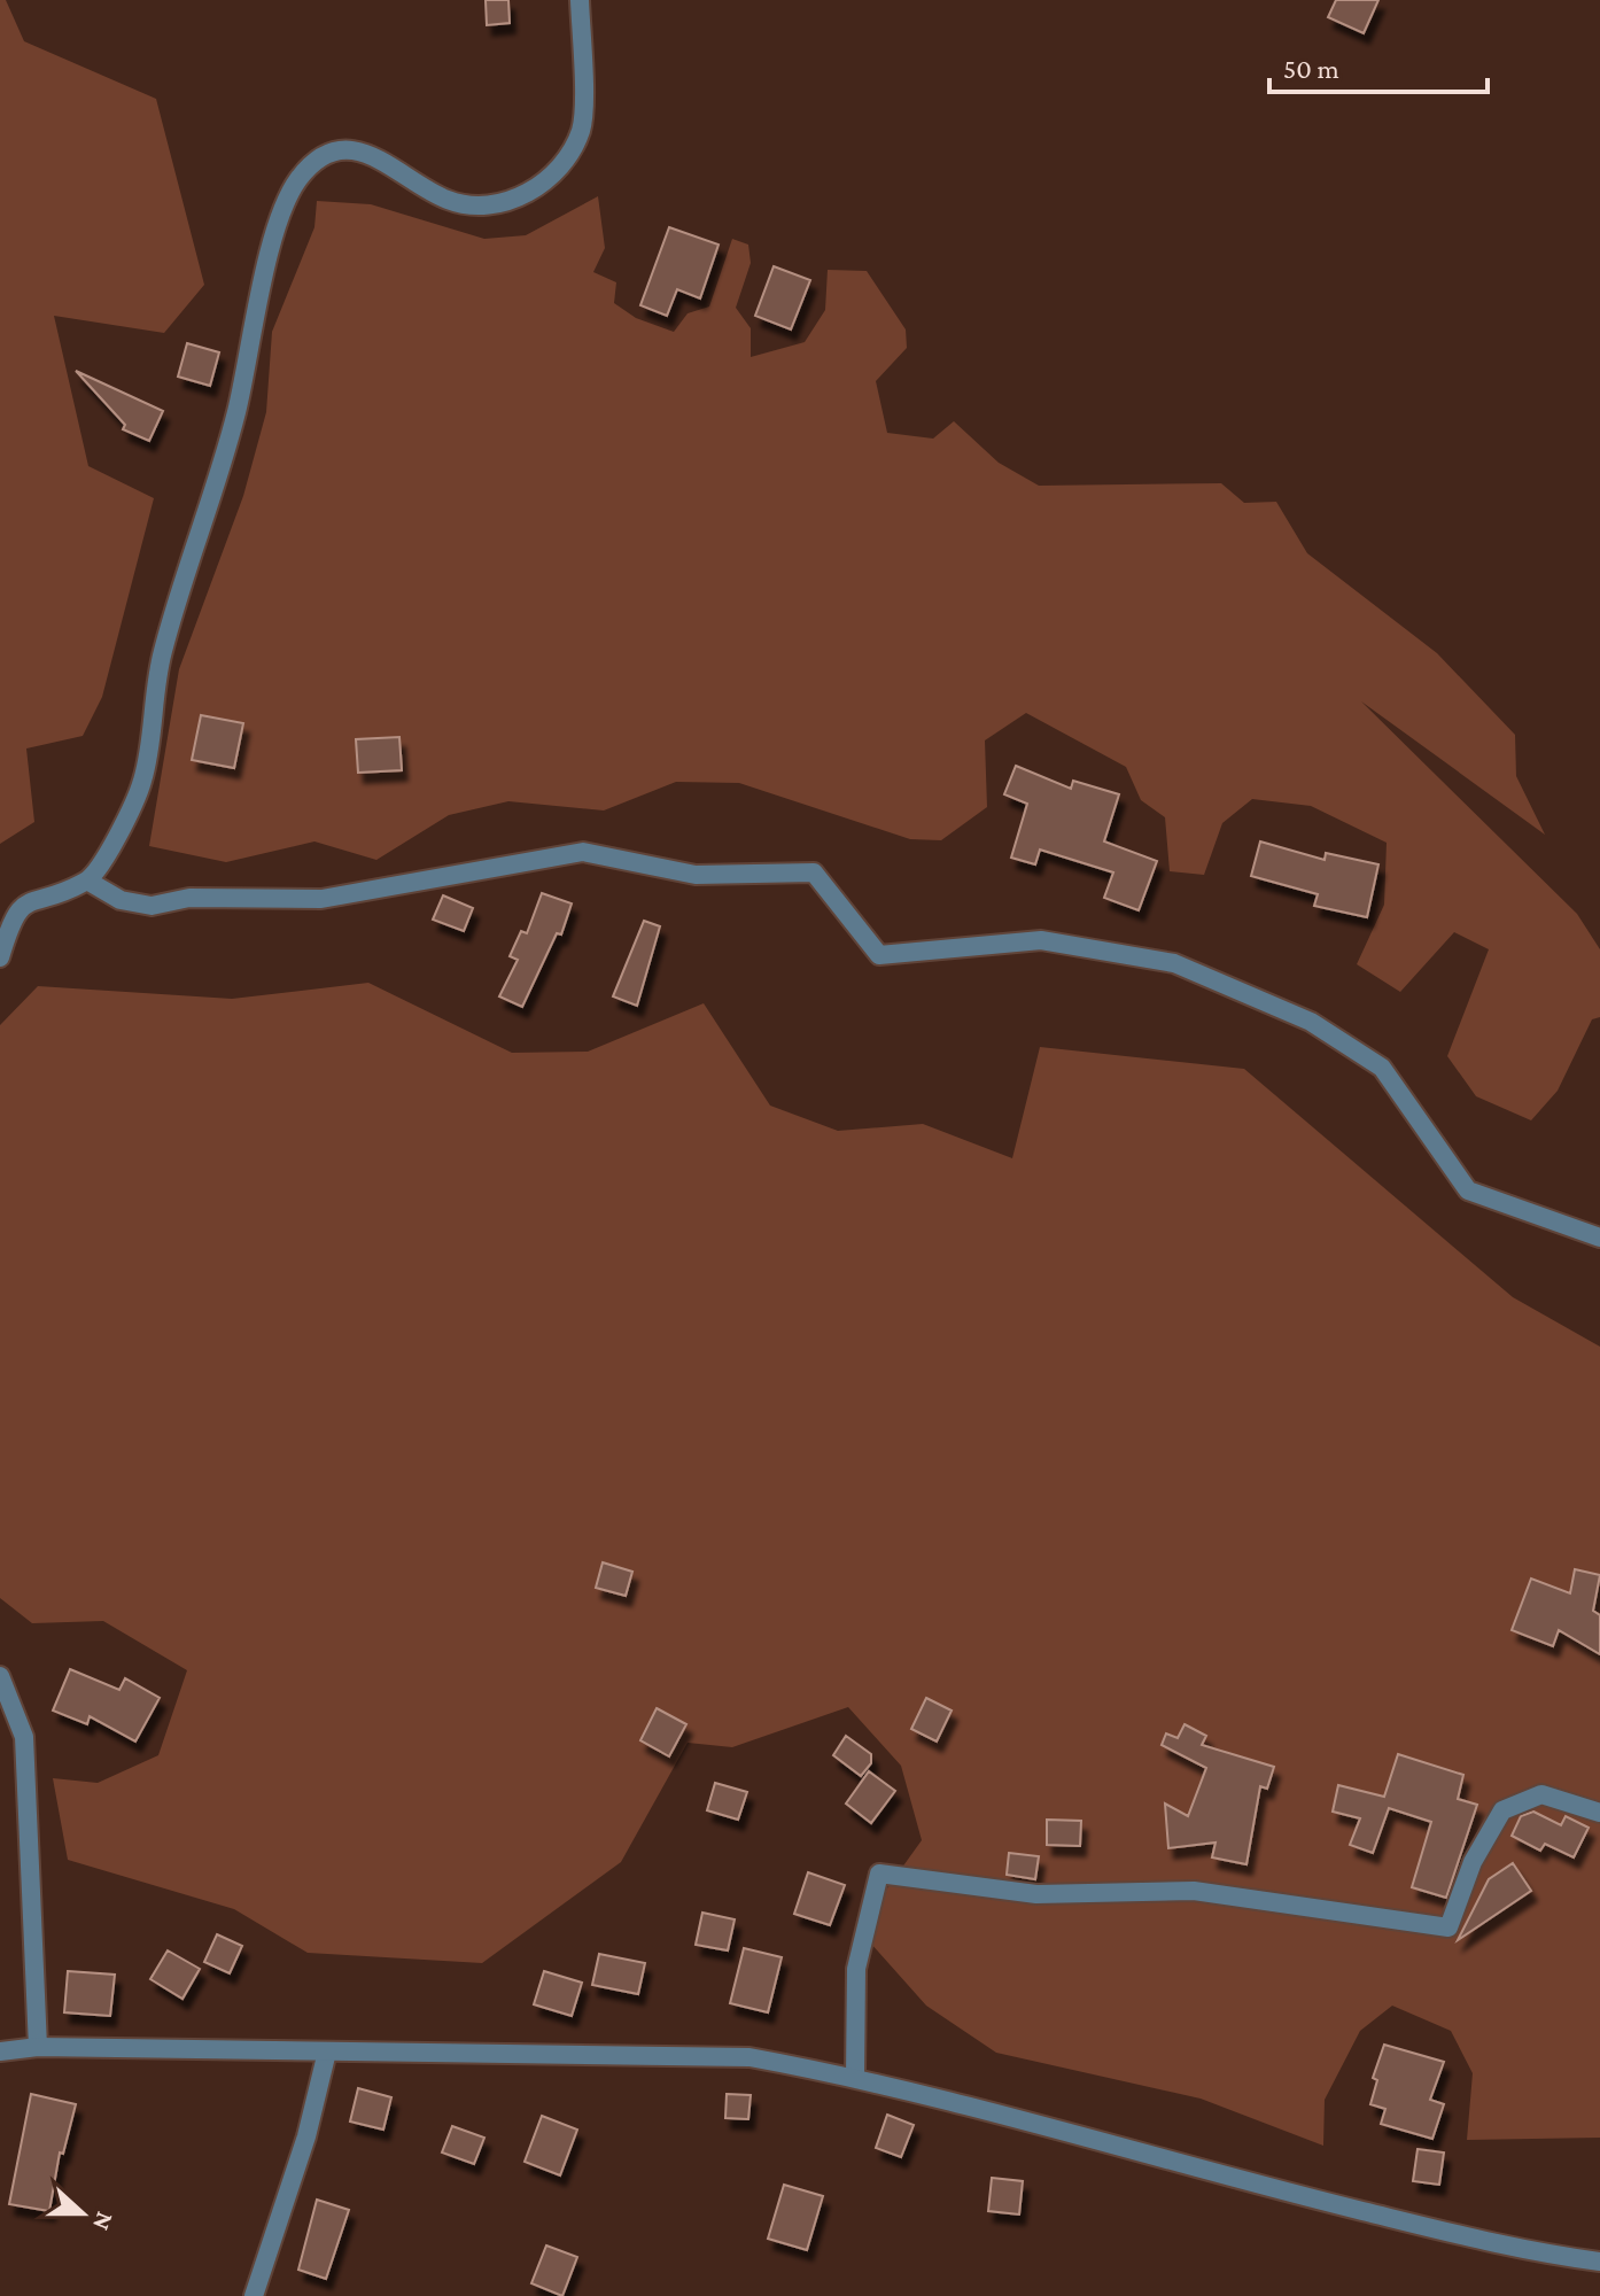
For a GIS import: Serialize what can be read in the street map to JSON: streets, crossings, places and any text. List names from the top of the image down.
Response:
{
  "scale_bar": "50 m",
  "north": "right"
}
